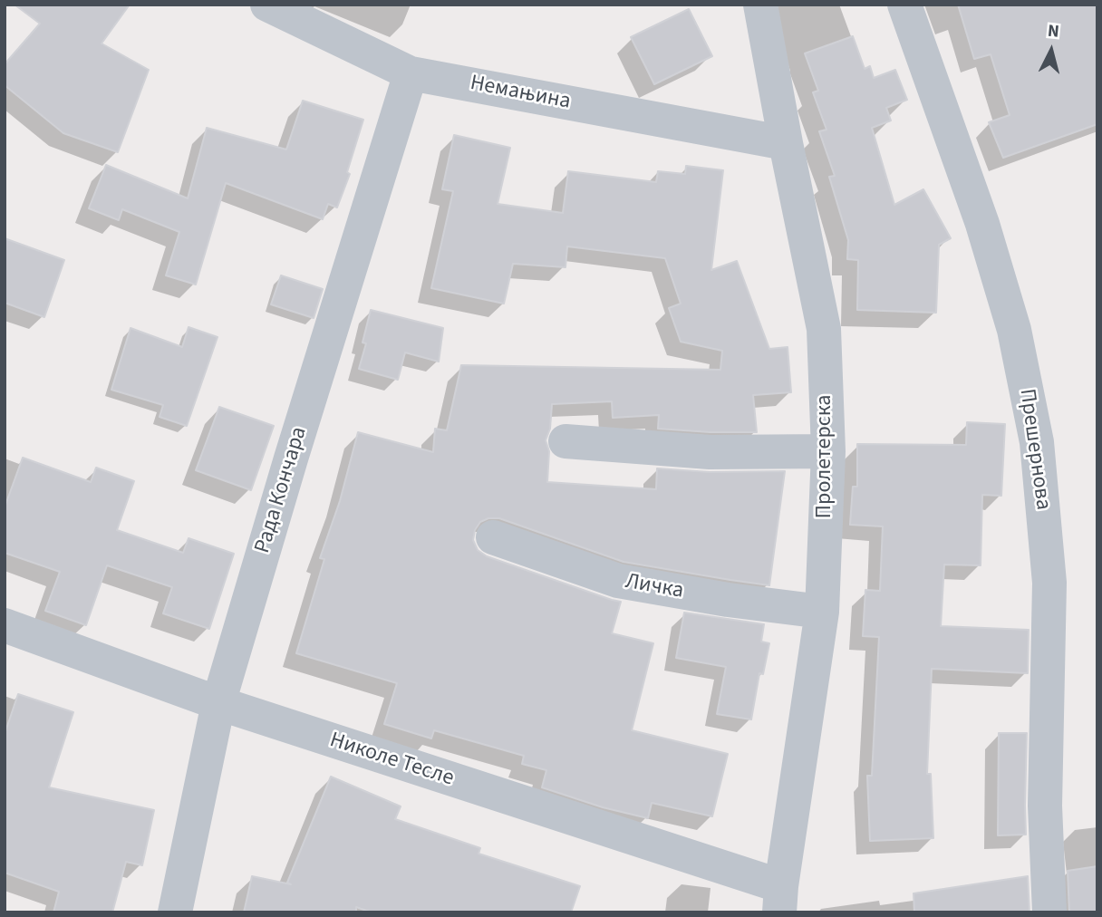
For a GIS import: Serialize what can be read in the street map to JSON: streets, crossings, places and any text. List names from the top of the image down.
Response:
{
  "streets": {
    "street": [
      "Немањина",
      "Прешернова",
      "Пролетерска",
      "Рада Кончара",
      "Личка",
      "Николе Тесле"
    ]
  },
  "crossings": [
    ["Немањина", "Пролетерска"],
    ["Немањина", "Рада Кончара"],
    ["Пролетерска", "Личка"],
    ["Пролетерска", "Николе Тесле"],
    ["Рада Кончара", "Николе Тесле"]
  ],
  "north": "top"
}
